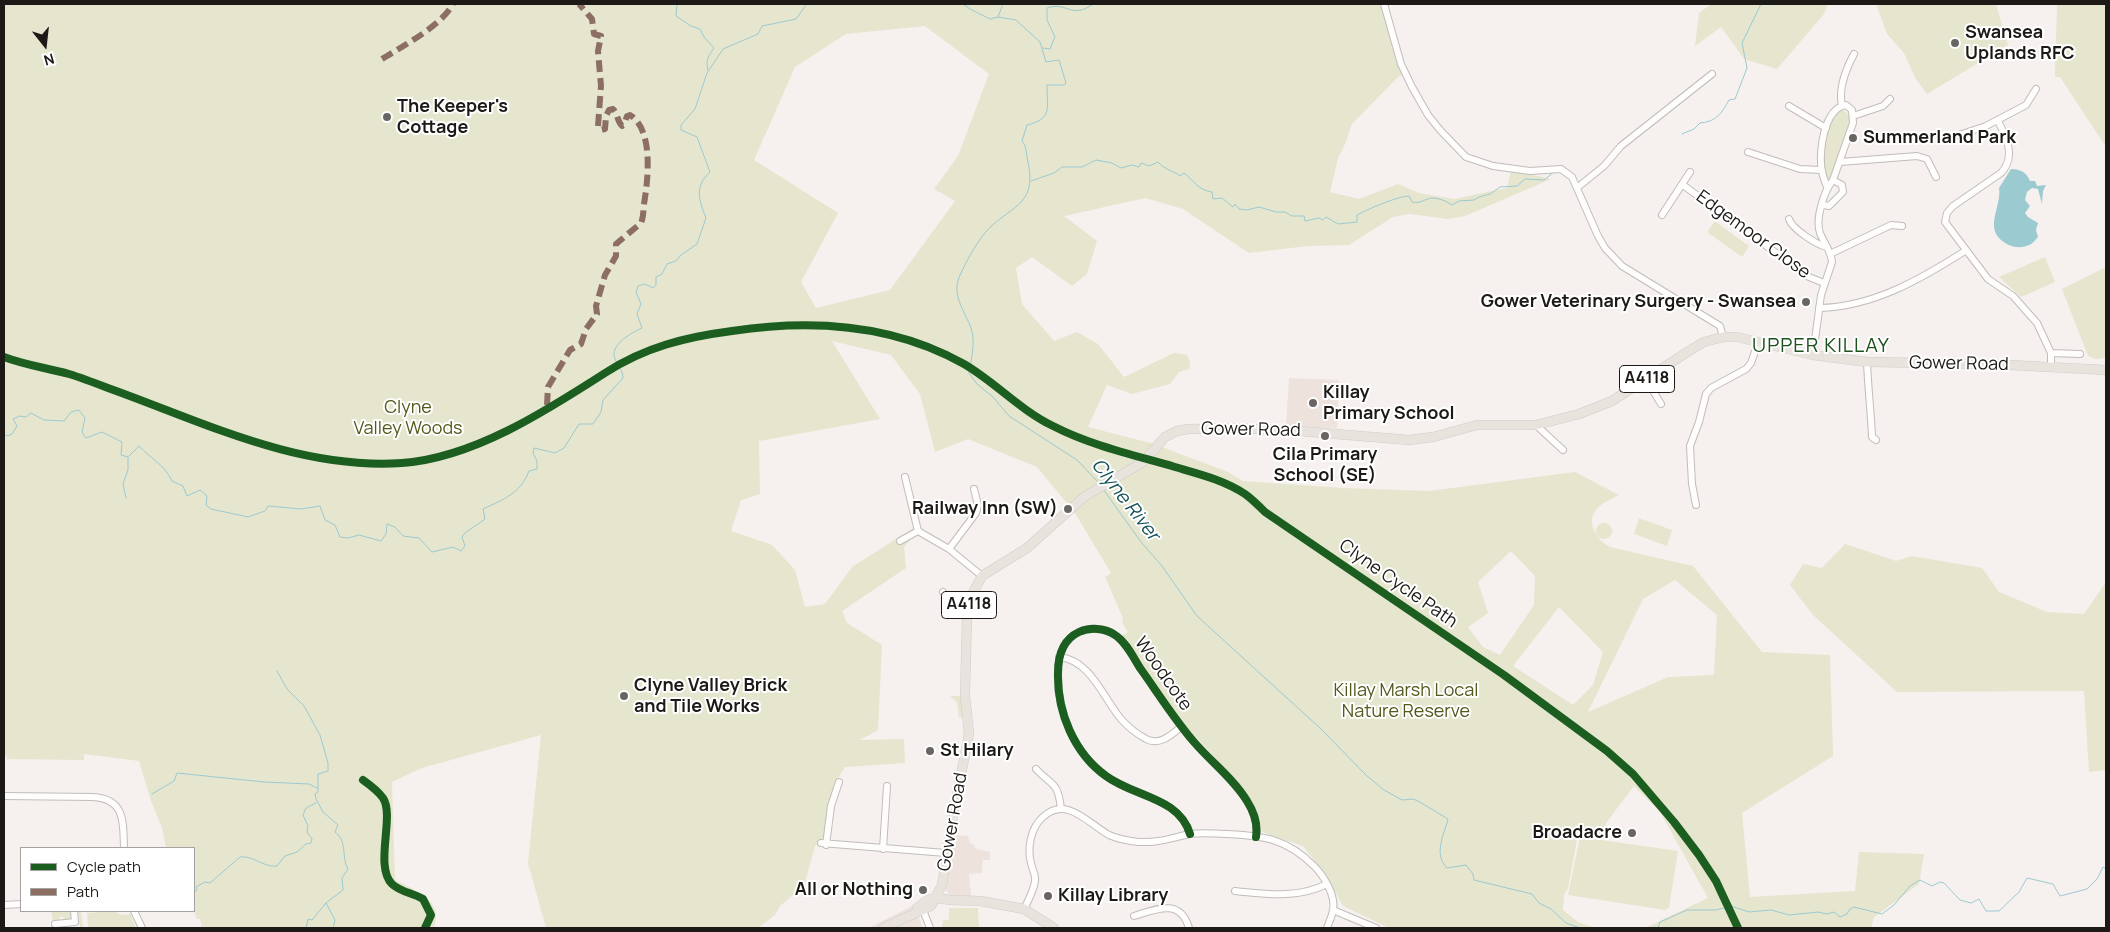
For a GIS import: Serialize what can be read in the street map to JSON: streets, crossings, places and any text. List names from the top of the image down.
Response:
{
  "streets": {
    "main road": ["Gower Road", "A4118"],
    "street": ["Edgemoor Close", "Woodcote"],
    "cycle path": ["Clyne Cycle Path"]
  },
  "crossings": [
    ["Gower Road", "A4118"]
  ],
  "districts": ["UPPER KILLAY"],
  "water": ["Clyne River"],
  "parks": ["Clyne Valley Woods", "Killay Marsh Local Nature Reserve"],
  "places": [
    "Swansea Uplands RFC",
    "The Keeper's Cottage",
    "Summerland Park",
    "Gower Veterinary Surgery - Swansea",
    "Killay Primary School",
    "Cila Primary School (SE)",
    "Railway Inn (SW)",
    "Clyne Valley Brick and Tile Works",
    "St Hilary",
    "Broadacre",
    "All or Nothing",
    "Killay Library"
  ],
  "legend": ["Cycle path", "Path"],
  "north": "bottom"
}
